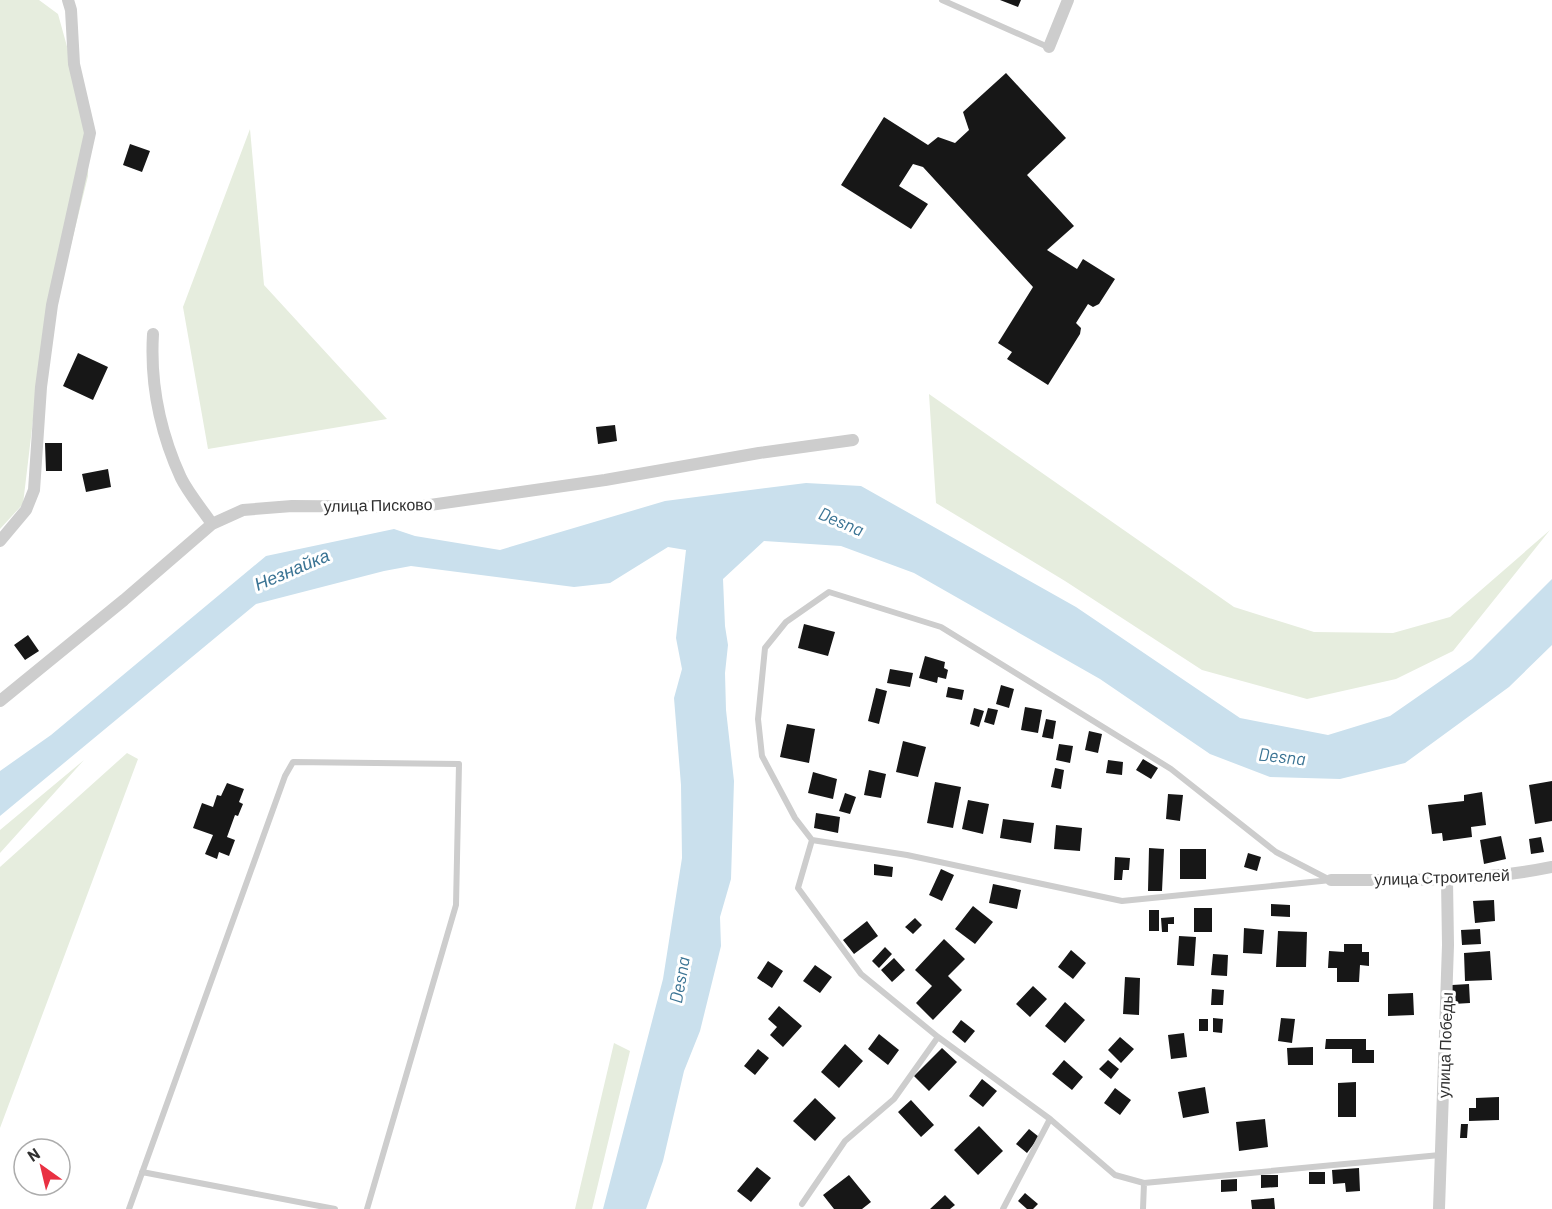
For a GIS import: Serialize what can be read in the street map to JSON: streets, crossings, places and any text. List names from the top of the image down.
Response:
{
  "streets": {
    "street": ["улица Писково", "улица Строителей", "улица Победы"]
  },
  "crossings": [
    ["улица Строителей", "улица Победы"]
  ],
  "water": ["Desna", "Незнайка"],
  "north": "top left"
}
